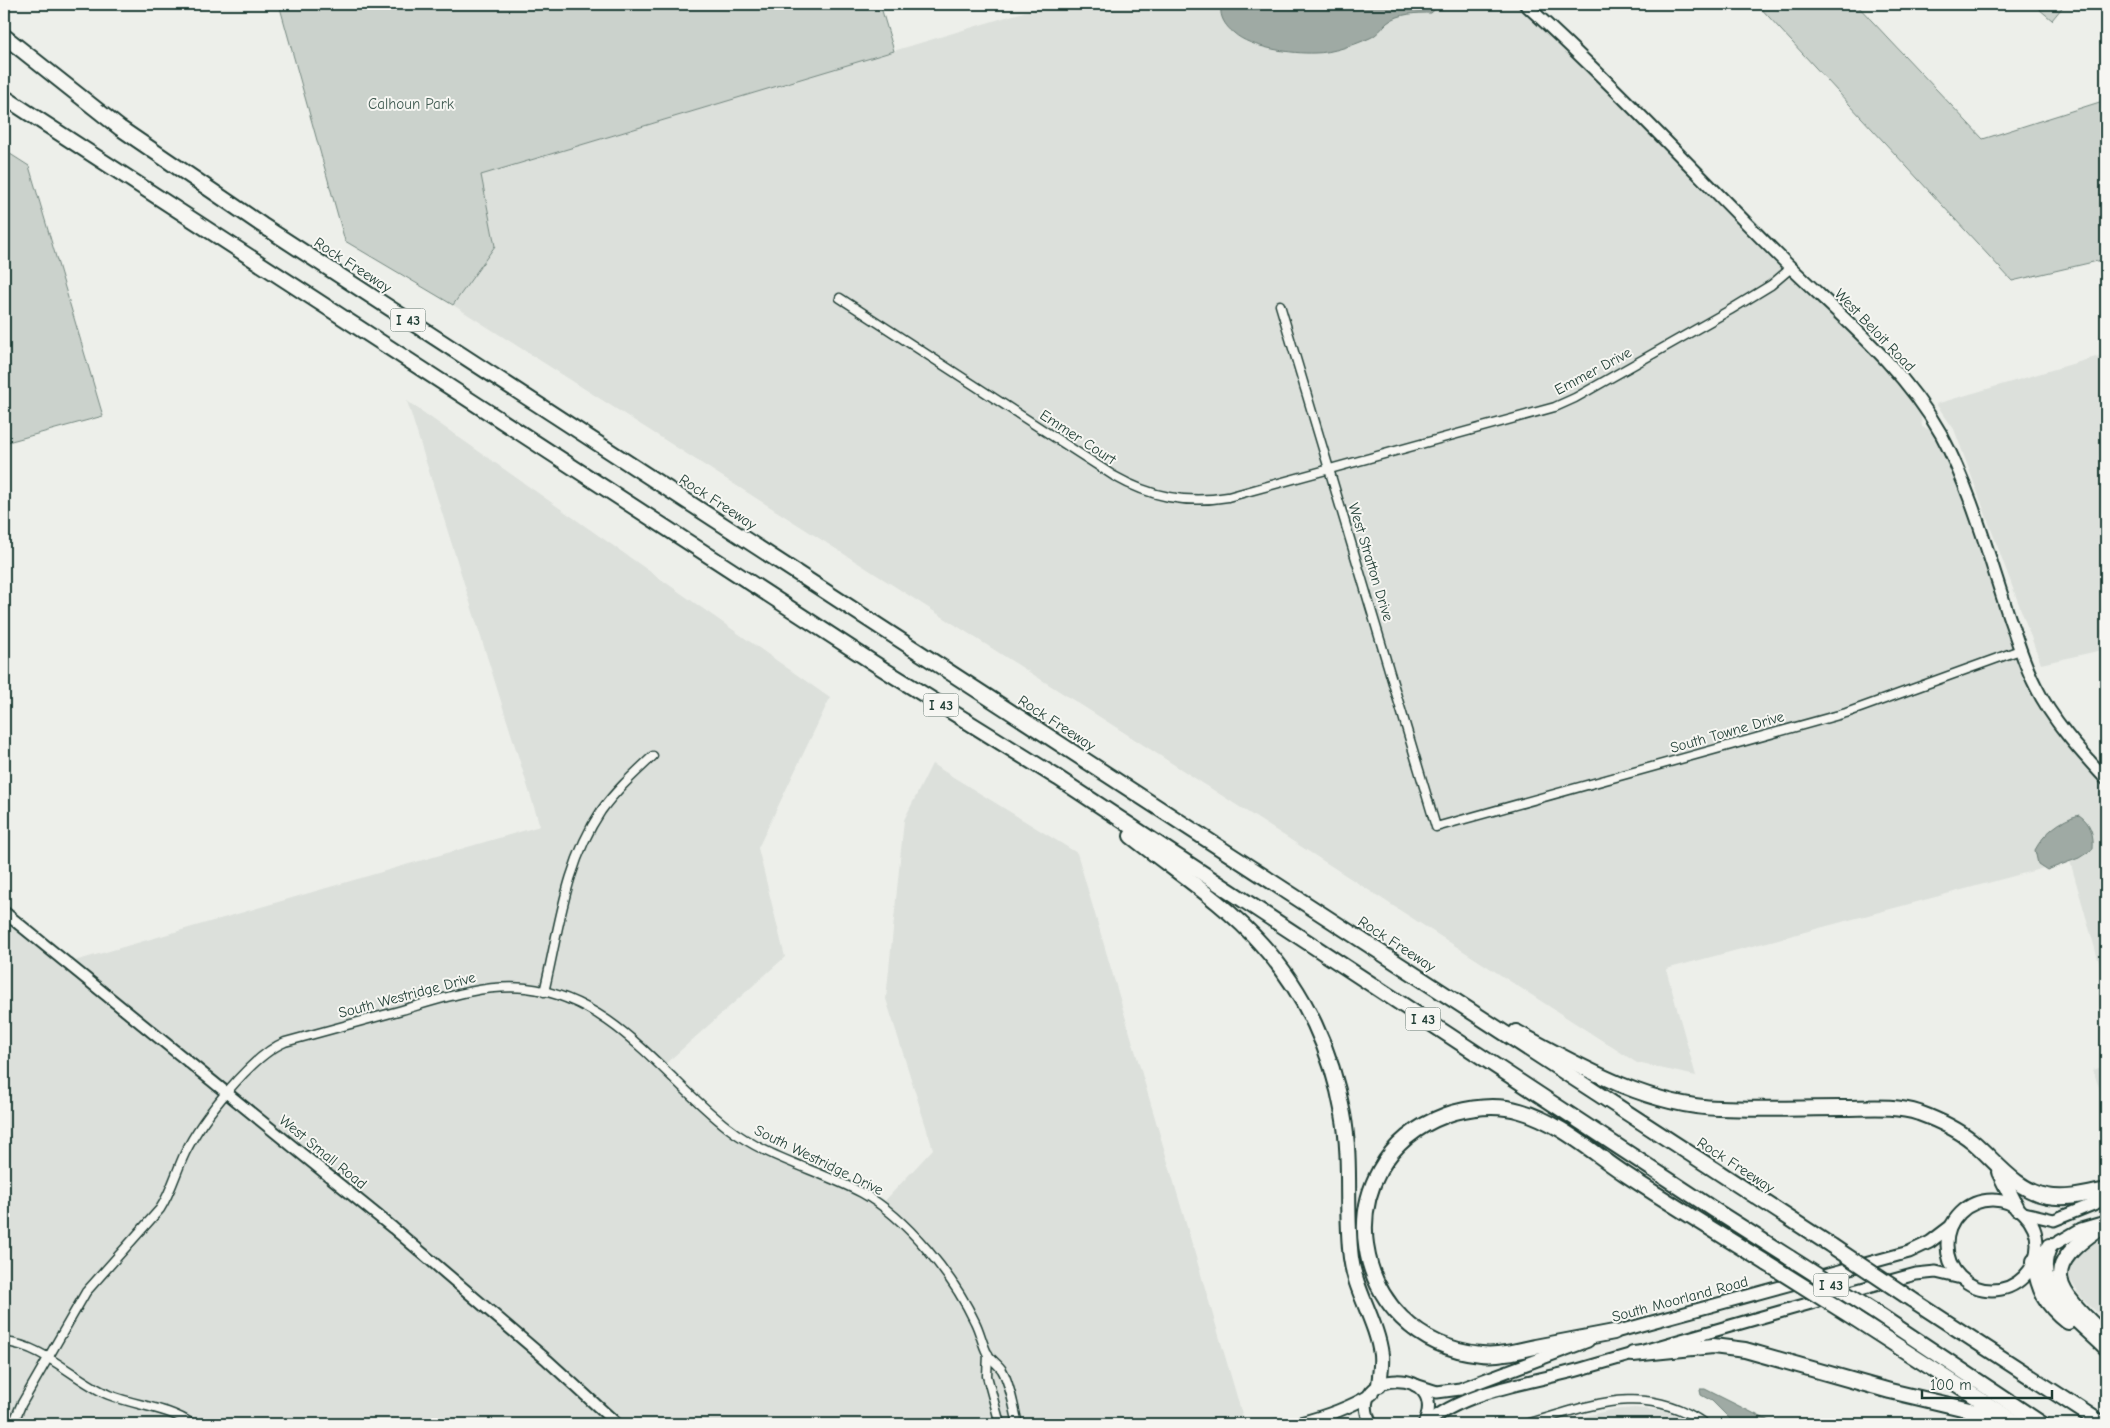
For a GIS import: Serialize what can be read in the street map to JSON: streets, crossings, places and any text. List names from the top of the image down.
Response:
{
  "streets": {
    "highway": ["Rock Freeway", "I 43"],
    "main road": ["West Beloit Road", "South Moorland Road"],
    "street": [
      "Emmer Drive",
      "Emmer Court",
      "West Stratton Drive",
      "South Towne Drive",
      "South Westridge Drive",
      "West Small Road"
    ]
  },
  "crossings": [
    ["West Beloit Road", "Emmer Drive"],
    ["West Beloit Road", "South Towne Drive"],
    ["Emmer Drive", "Emmer Court"],
    ["Emmer Drive", "West Stratton Drive"],
    ["Emmer Court", "West Stratton Drive"],
    ["West Stratton Drive", "South Towne Drive"],
    ["South Westridge Drive", "West Small Road"]
  ],
  "parks": ["Calhoun Park"],
  "scale_bar": "100 m"
}
